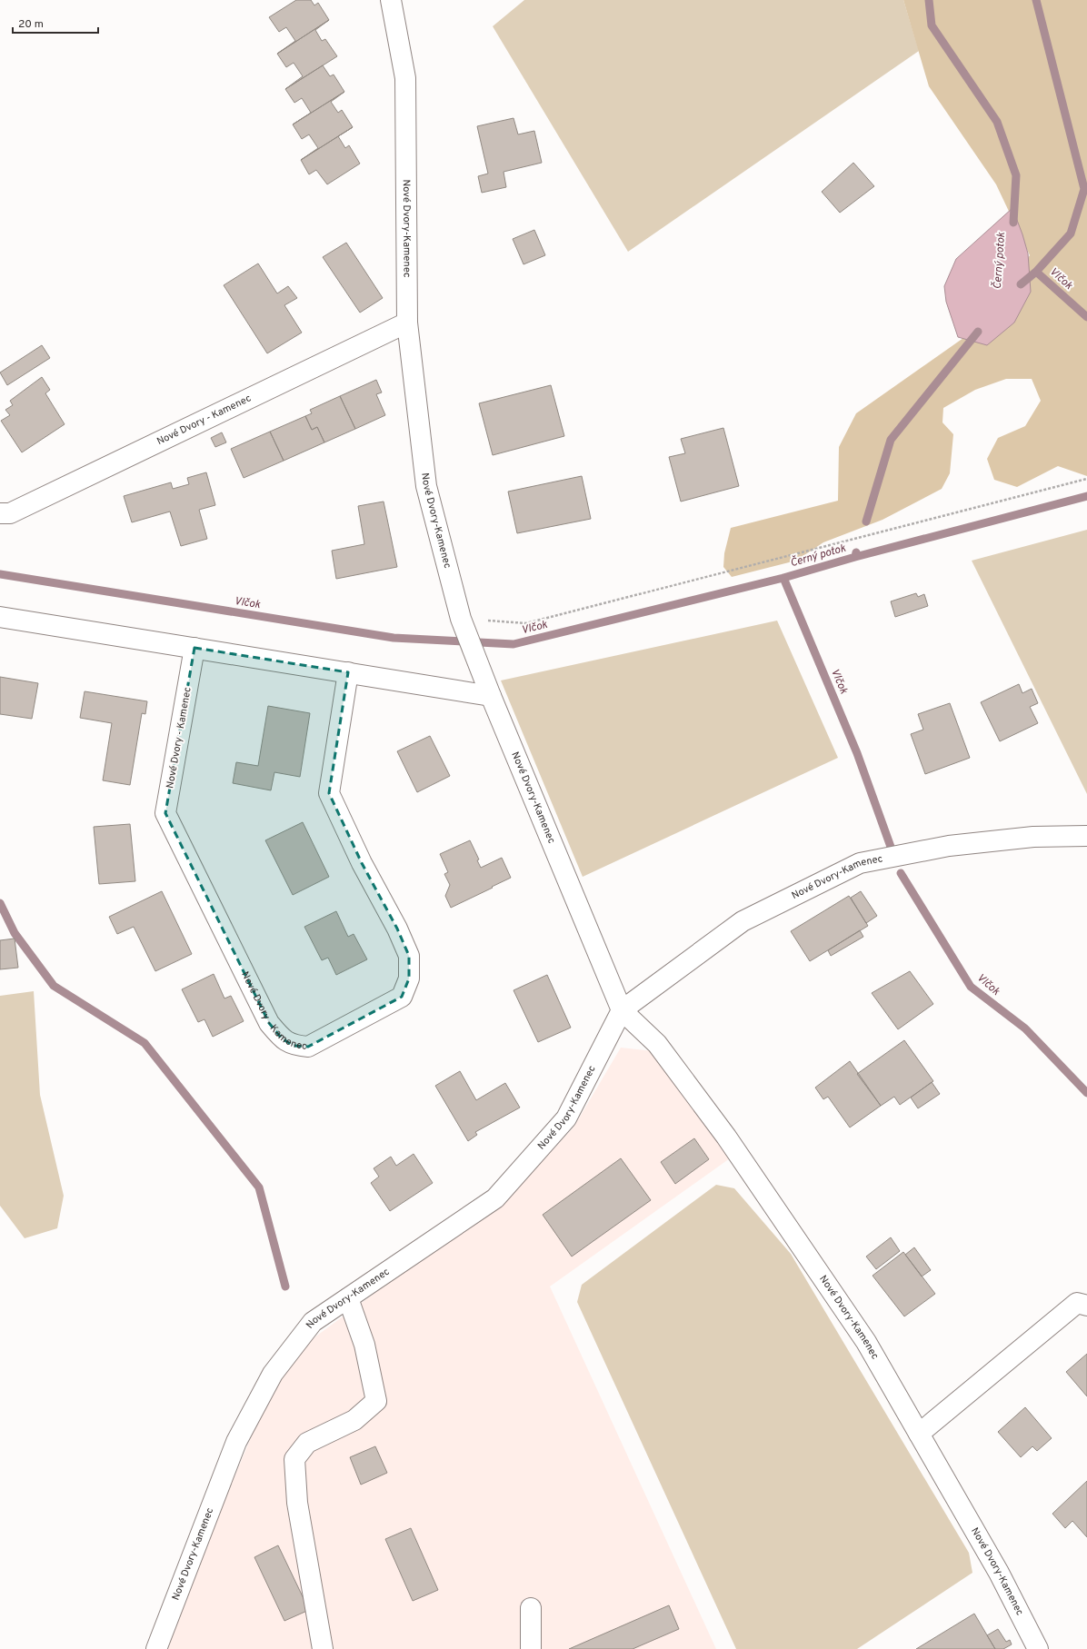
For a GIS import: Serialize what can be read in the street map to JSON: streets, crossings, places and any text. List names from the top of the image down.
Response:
{
  "streets": {
    "street": ["Nové Dvory-Kamenec", "Nové Dvory - Kamenec"]
  },
  "crossings": [
    ["Nové Dvory-Kamenec", "Nové Dvory - Kamenec"]
  ],
  "water": ["Černý potok", "Vlčok"],
  "scale_bar": "20 m"
}
